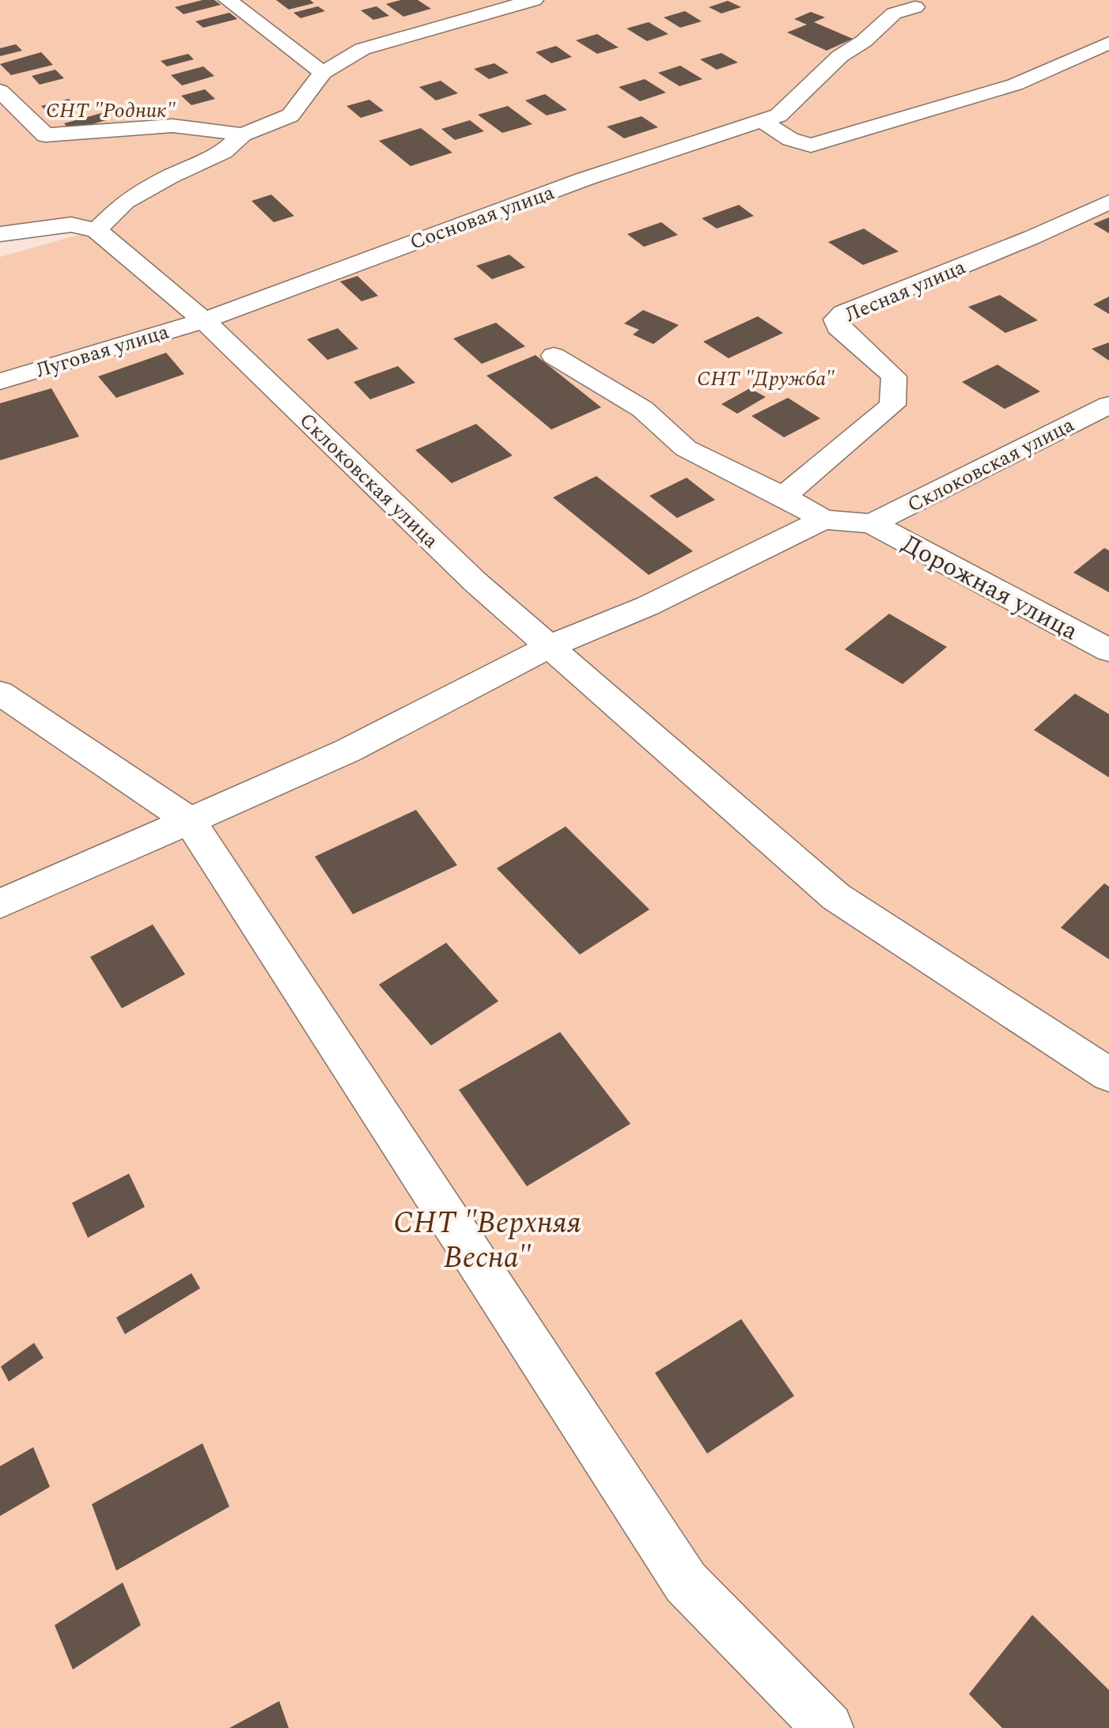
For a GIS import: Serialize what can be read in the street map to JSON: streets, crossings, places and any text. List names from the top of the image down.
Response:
{
  "streets": {
    "street": [
      "Сосновая улица",
      "Лесная улица",
      "Луговая улица",
      "Склоковская улица",
      "Дорожная улица"
    ]
  },
  "crossings": [
    ["Сосновая улица", "Луговая улица"],
    ["Сосновая улица", "Склоковская улица"],
    ["Луговая улица", "Склоковская улица"],
    ["Склоковская улица", "Дорожная улица"]
  ],
  "parks": ["СНТ \"Родник\"", "СНТ \"Дружба\"", "СНТ \"Верхняя Весна\""]
}
